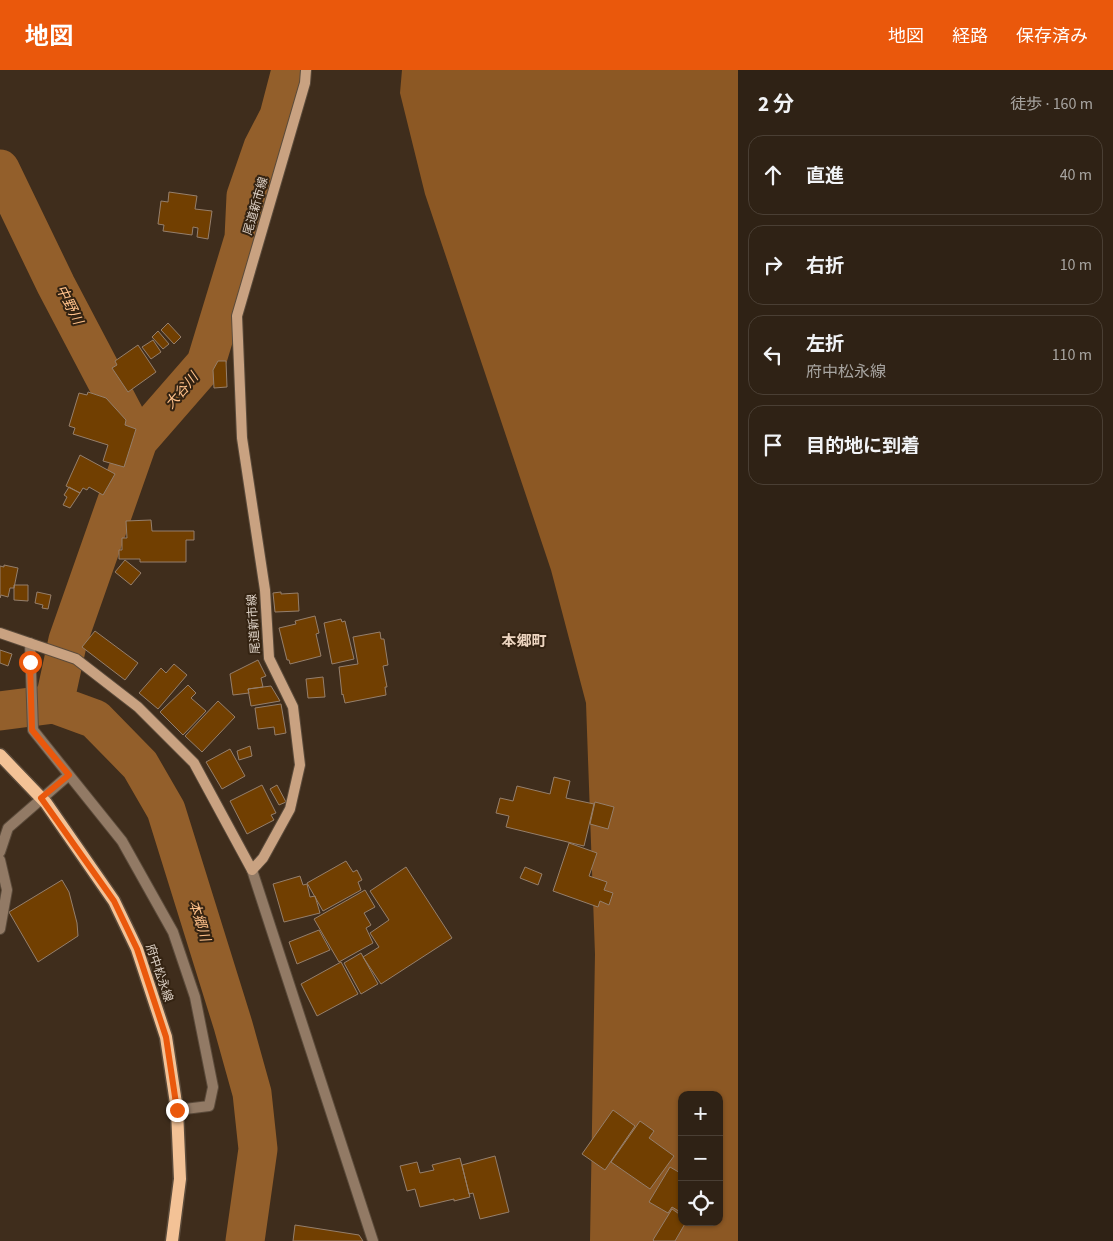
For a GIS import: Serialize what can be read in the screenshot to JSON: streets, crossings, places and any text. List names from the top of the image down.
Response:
{
  "streets": {
    "main road": ["尾道新市線", "府中松永線"]
  },
  "districts": ["本郷町"],
  "water": ["中野川", "大谷川", "本郷川"],
  "page": {
    "header": "地図",
    "nav": ["地図", "経路", "保存済み"],
    "heading": ["2 分", "徒歩 · 160 m"],
    "list": [
      ["直進", "40 m"],
      ["右折", "10 m"],
      ["左折", "府中松永線", "110 m"],
      "目的地に到着"
    ],
    "map_buttons": ["+", "−"]
  }
}
